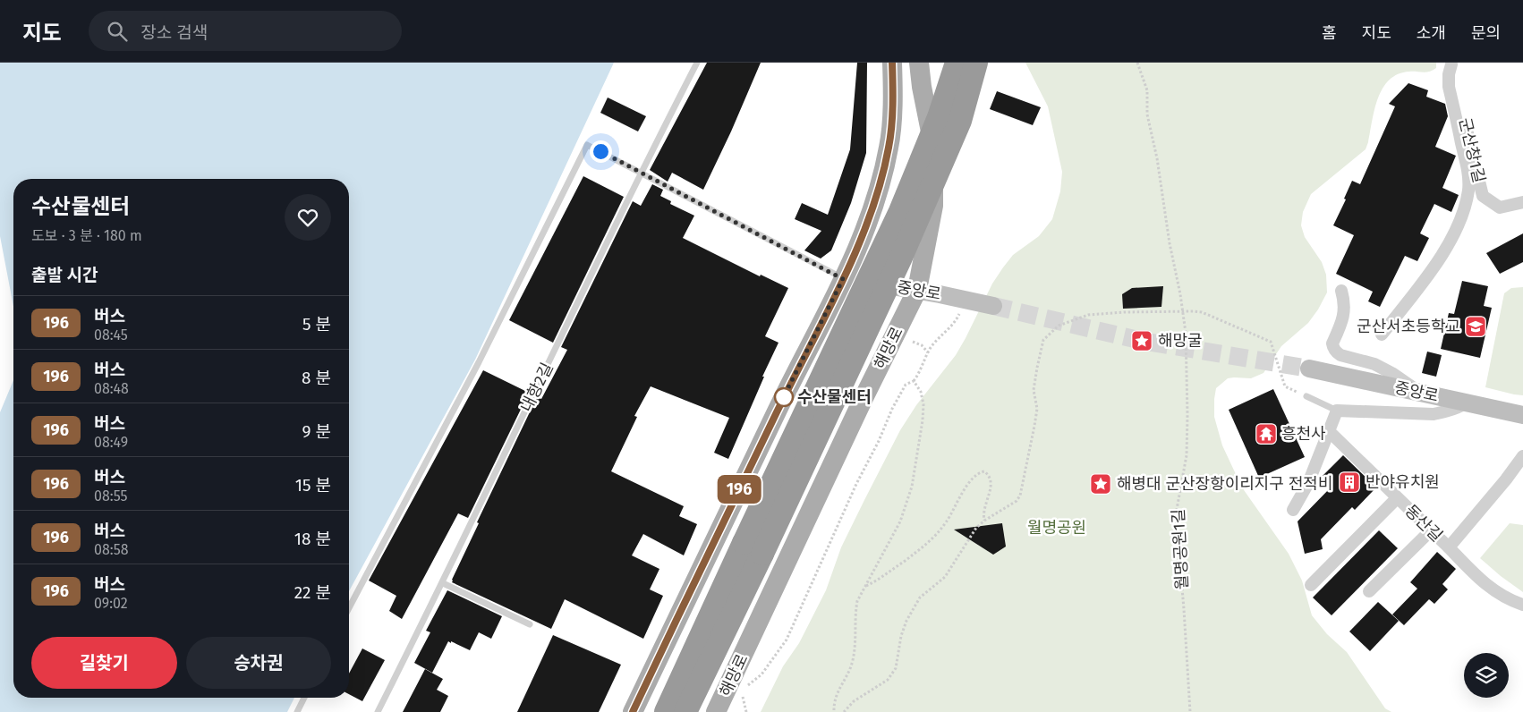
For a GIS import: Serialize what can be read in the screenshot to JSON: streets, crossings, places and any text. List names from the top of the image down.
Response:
{
  "streets": {
    "main road": ["해망로"],
    "street": ["군산창1길", "중앙로", "동산길"],
    "lane": ["내항2길"],
    "path": ["월명공원1길"]
  },
  "crossings": [
    ["중앙로", "해망로"]
  ],
  "parks": ["월명공원"],
  "places": {
    "school or university": ["군산서초등학교"],
    "place": ["해망굴", "해병대 군산장항이리지구 전적비"],
    "other": ["수산물센터"],
    "temple": ["흥천사"],
    "building": ["반야유치원"]
  },
  "lines": ["bus line 196"],
  "page": {
    "header": "지도",
    "search": "장소 검색",
    "nav": [
      "홈",
      "지도",
      "소개",
      "문의"
    ],
    "on_map": "196",
    "heading": [
      ["수산물센터", "도보 · 3 분 · 180 m"],
      "출발 시간"
    ],
    "list": [
      {
        "mark": "196",
        "name": "버스",
        "note": "08:45",
        "value": "5 분"
      },
      {
        "mark": "196",
        "name": "버스",
        "note": "08:48",
        "value": "8 분"
      },
      {
        "mark": "196",
        "name": "버스",
        "note": "08:49",
        "value": "9 분"
      },
      {
        "mark": "196",
        "name": "버스",
        "note": "08:55",
        "value": "15 분"
      },
      {
        "mark": "196",
        "name": "버스",
        "note": "08:58",
        "value": "18 분"
      },
      {
        "mark": "196",
        "name": "버스",
        "note": "09:02",
        "value": "22 분"
      }
    ],
    "buttons": ["길찾기", "승차권"]
  }
}
